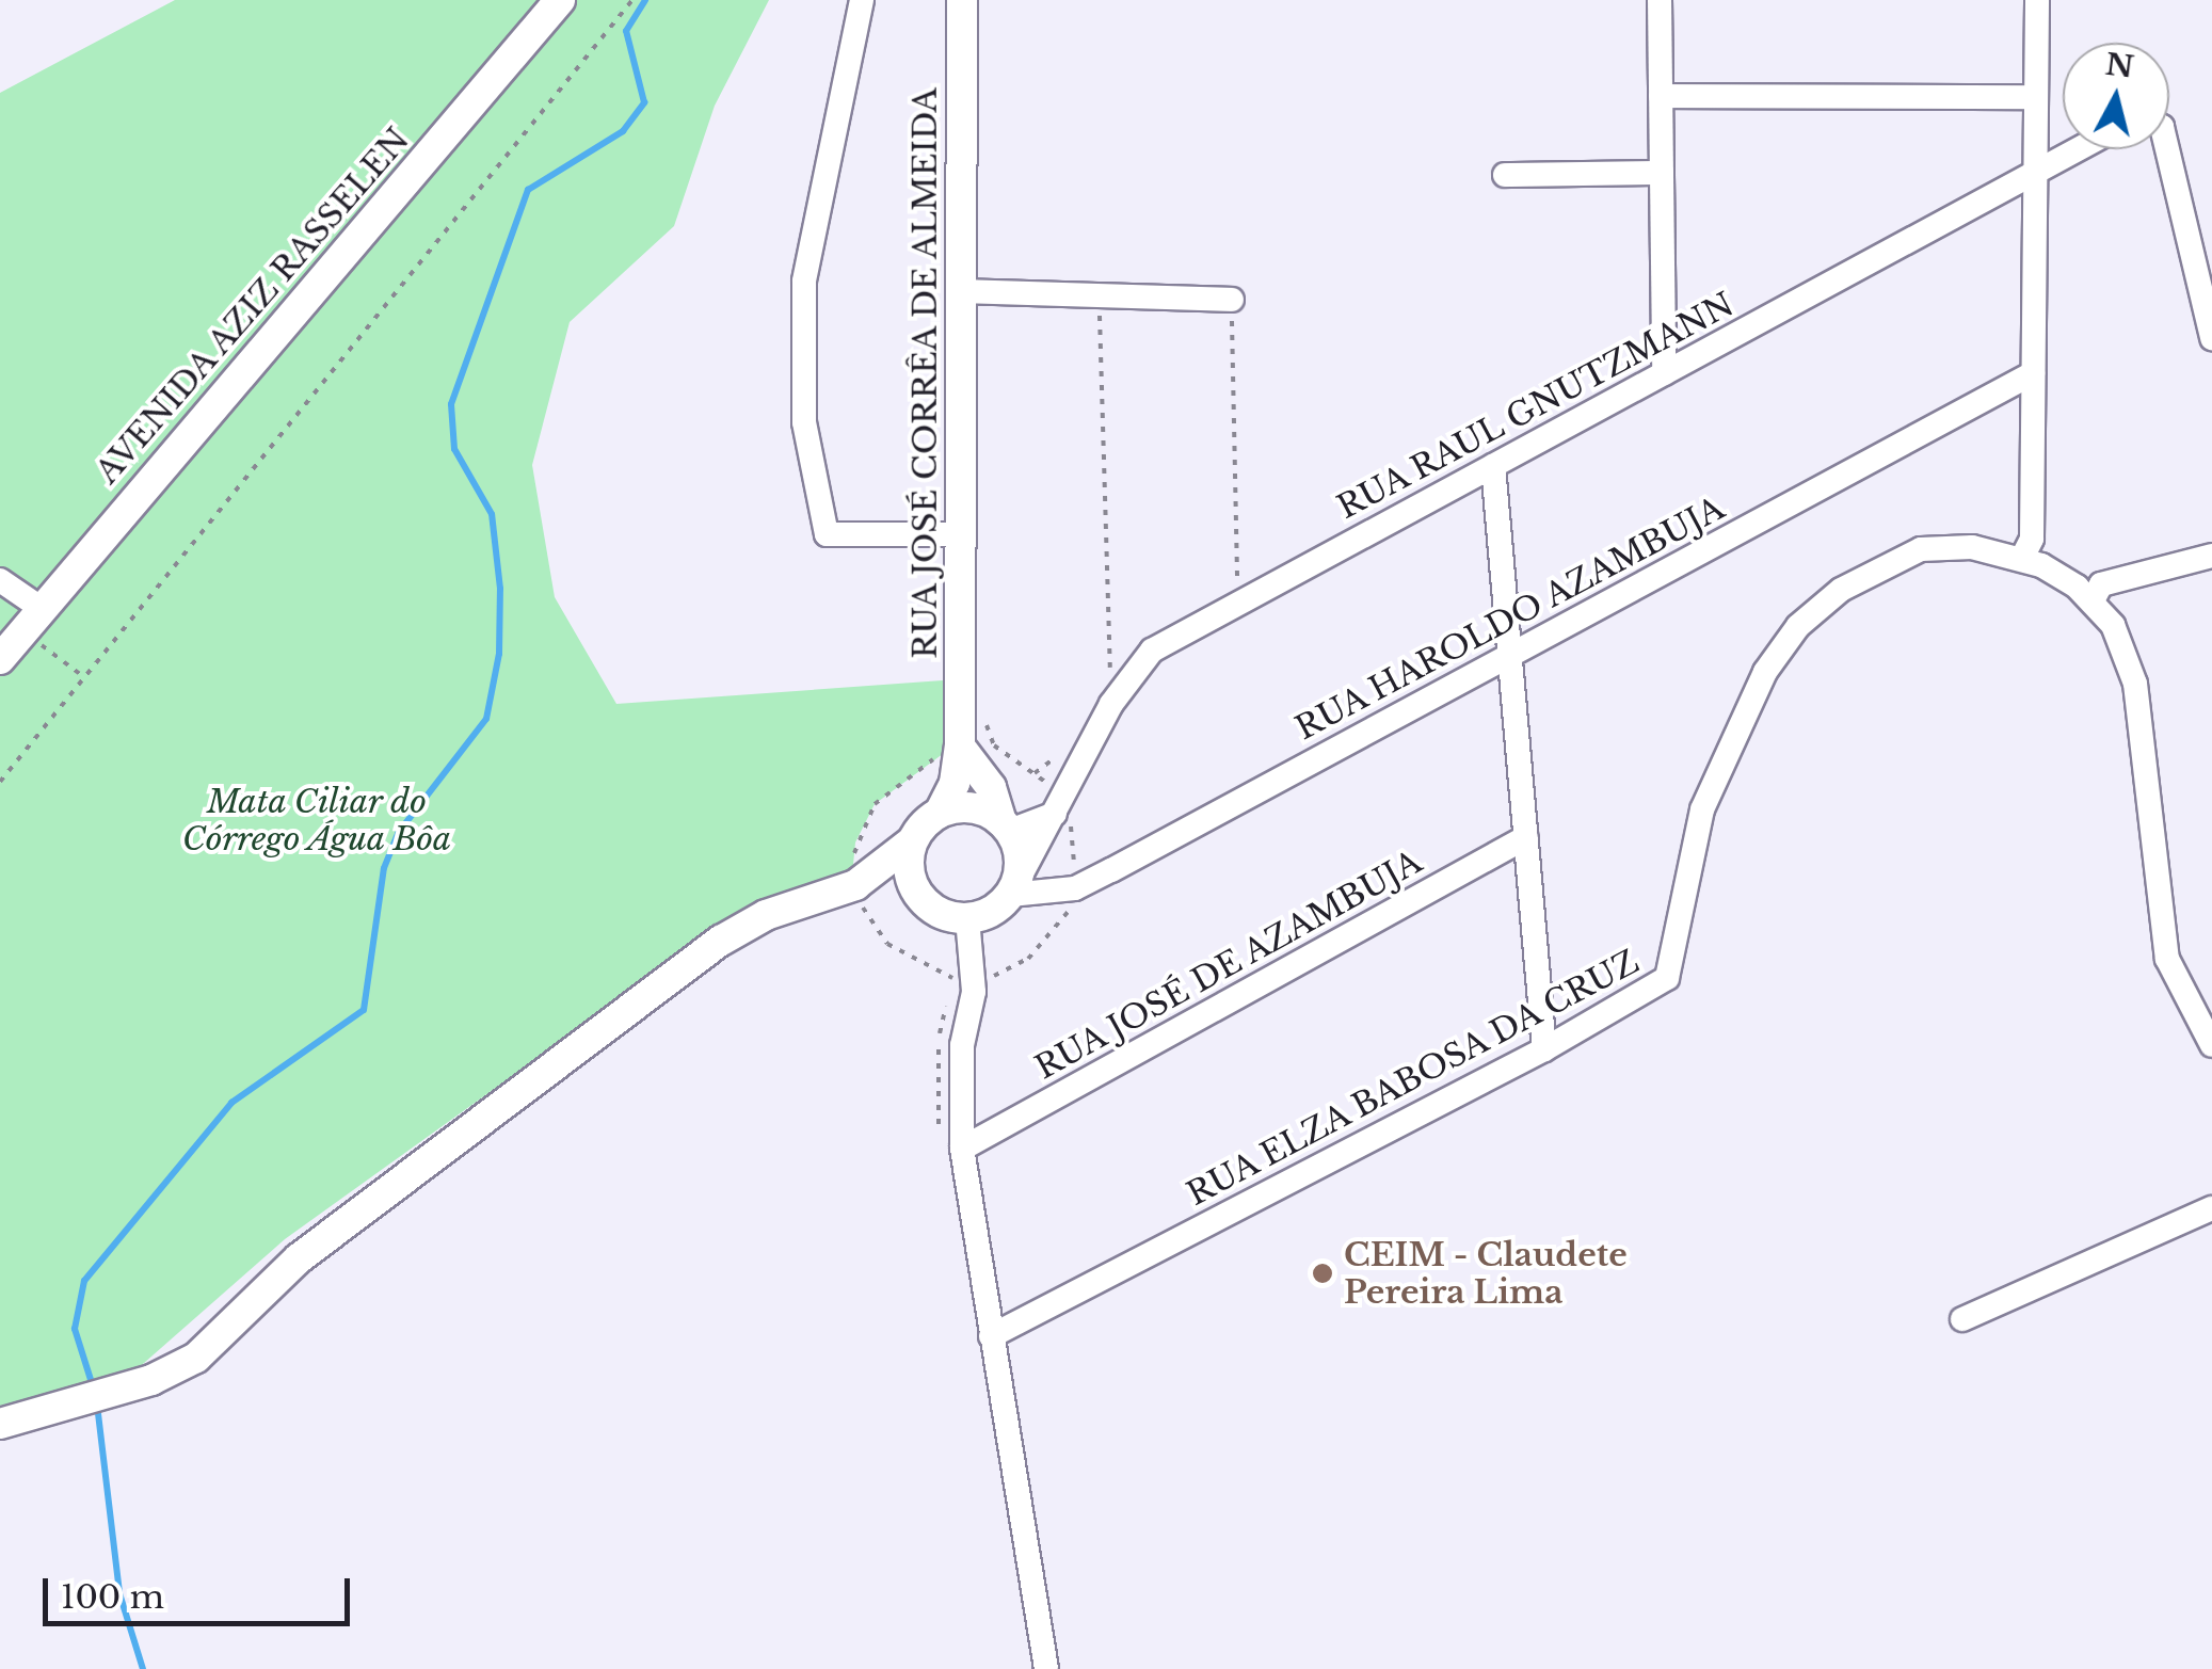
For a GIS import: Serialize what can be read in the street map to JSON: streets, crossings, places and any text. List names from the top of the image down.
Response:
{
  "streets": {
    "street": [
      "AVENIDA AZIZ RASSELEN",
      "RUA JOSÉ CORRÊA DE ALMEIDA",
      "RUA RAUL GNUTZMANN",
      "RUA HAROLDO AZAMBUJA",
      "RUA JOSÉ DE AZAMBUJA",
      "RUA ELZA BABOSA DA CRUZ"
    ]
  },
  "crossings": [
    ["RUA JOSÉ CORRÊA DE ALMEIDA", "RUA RAUL GNUTZMANN"],
    ["RUA JOSÉ CORRÊA DE ALMEIDA", "RUA HAROLDO AZAMBUJA"],
    ["RUA RAUL GNUTZMANN", "RUA HAROLDO AZAMBUJA"]
  ],
  "parks": ["Mata Ciliar do Córrego Água Bôa"],
  "places": ["CEIM - Claudete Pereira Lima"],
  "scale_bar": "100 m",
  "north": "top"
}
